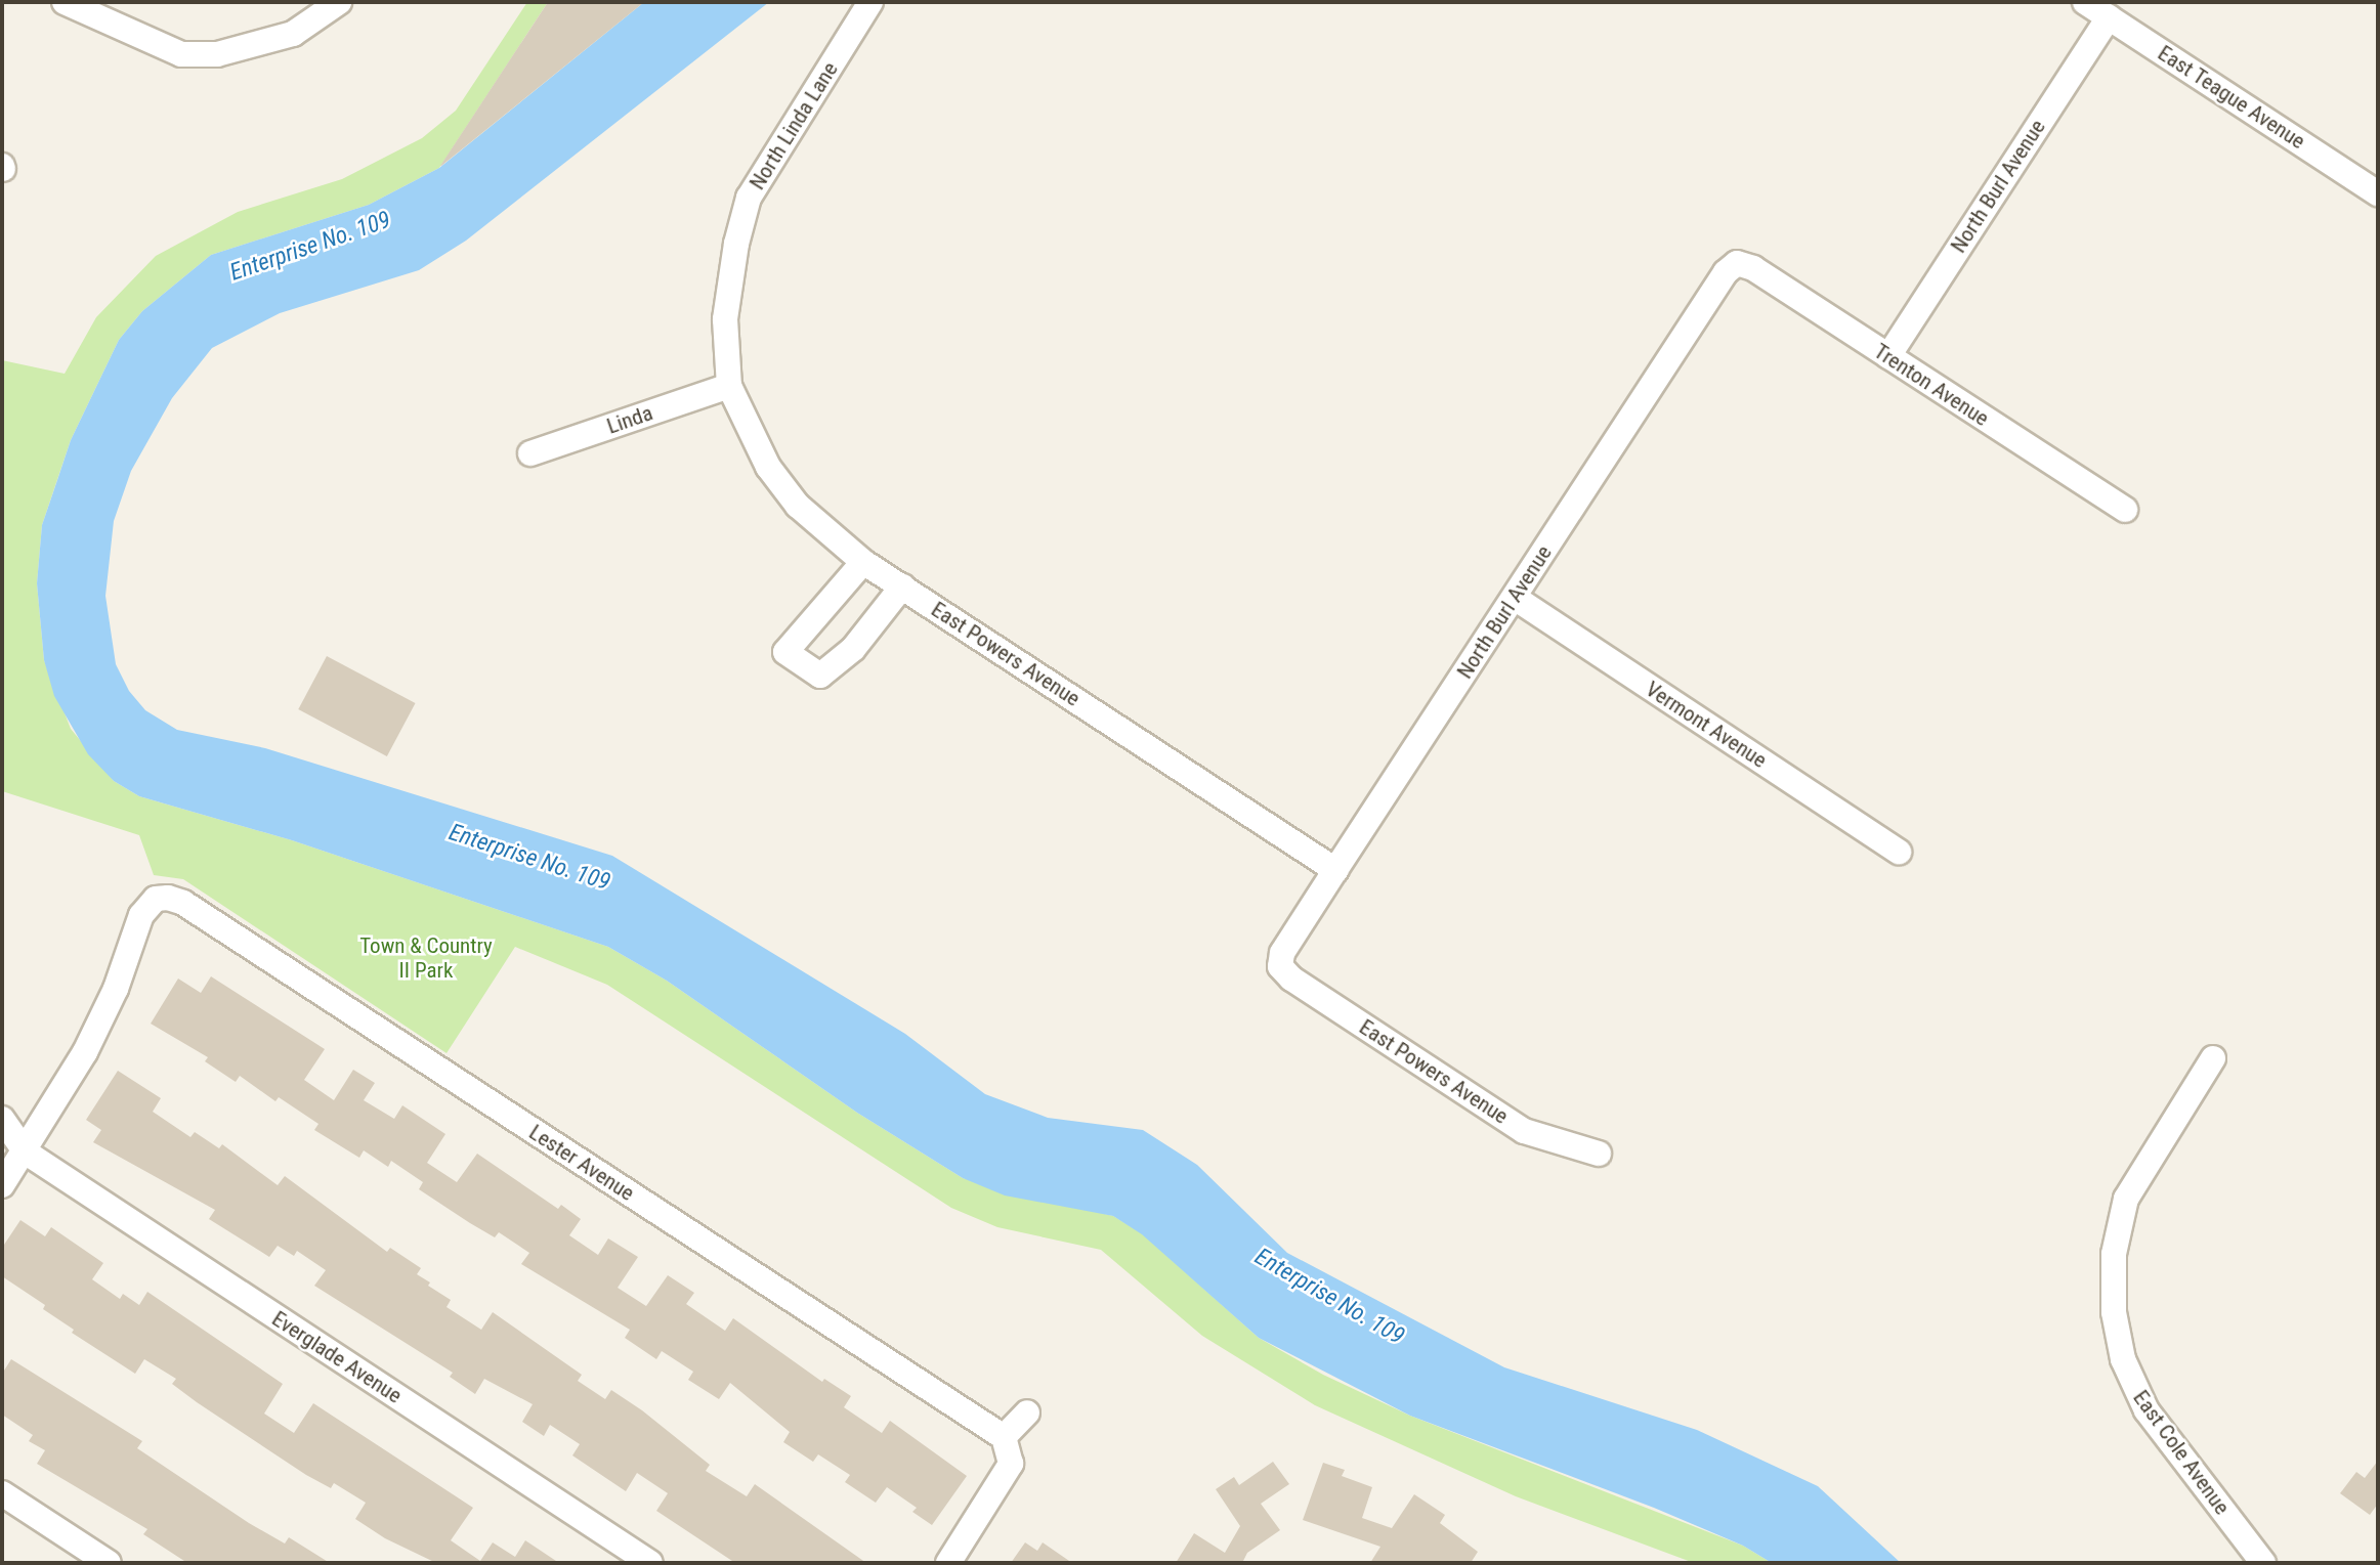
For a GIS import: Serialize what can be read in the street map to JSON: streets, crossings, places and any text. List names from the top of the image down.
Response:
{
  "streets": {
    "street": [
      "East Teague Avenue",
      "North Linda Lane",
      "North Burl Avenue",
      "Trenton Avenue",
      "Linda",
      "East Powers Avenue",
      "Vermont Avenue",
      "Lester Avenue",
      "Everglade Avenue",
      "East Cole Avenue"
    ]
  },
  "crossings": [
    ["East Teague Avenue", "North Burl Avenue"],
    ["North Linda Lane", "Linda"],
    ["North Linda Lane", "East Powers Avenue"],
    ["North Burl Avenue", "Trenton Avenue"],
    ["North Burl Avenue", "East Powers Avenue"],
    ["North Burl Avenue", "Vermont Avenue"],
    ["Linda", "East Powers Avenue"],
    ["Lester Avenue", "Everglade Avenue"]
  ],
  "water": ["Enterprise No. 109"],
  "parks": ["Town & Country II Park"]
}
